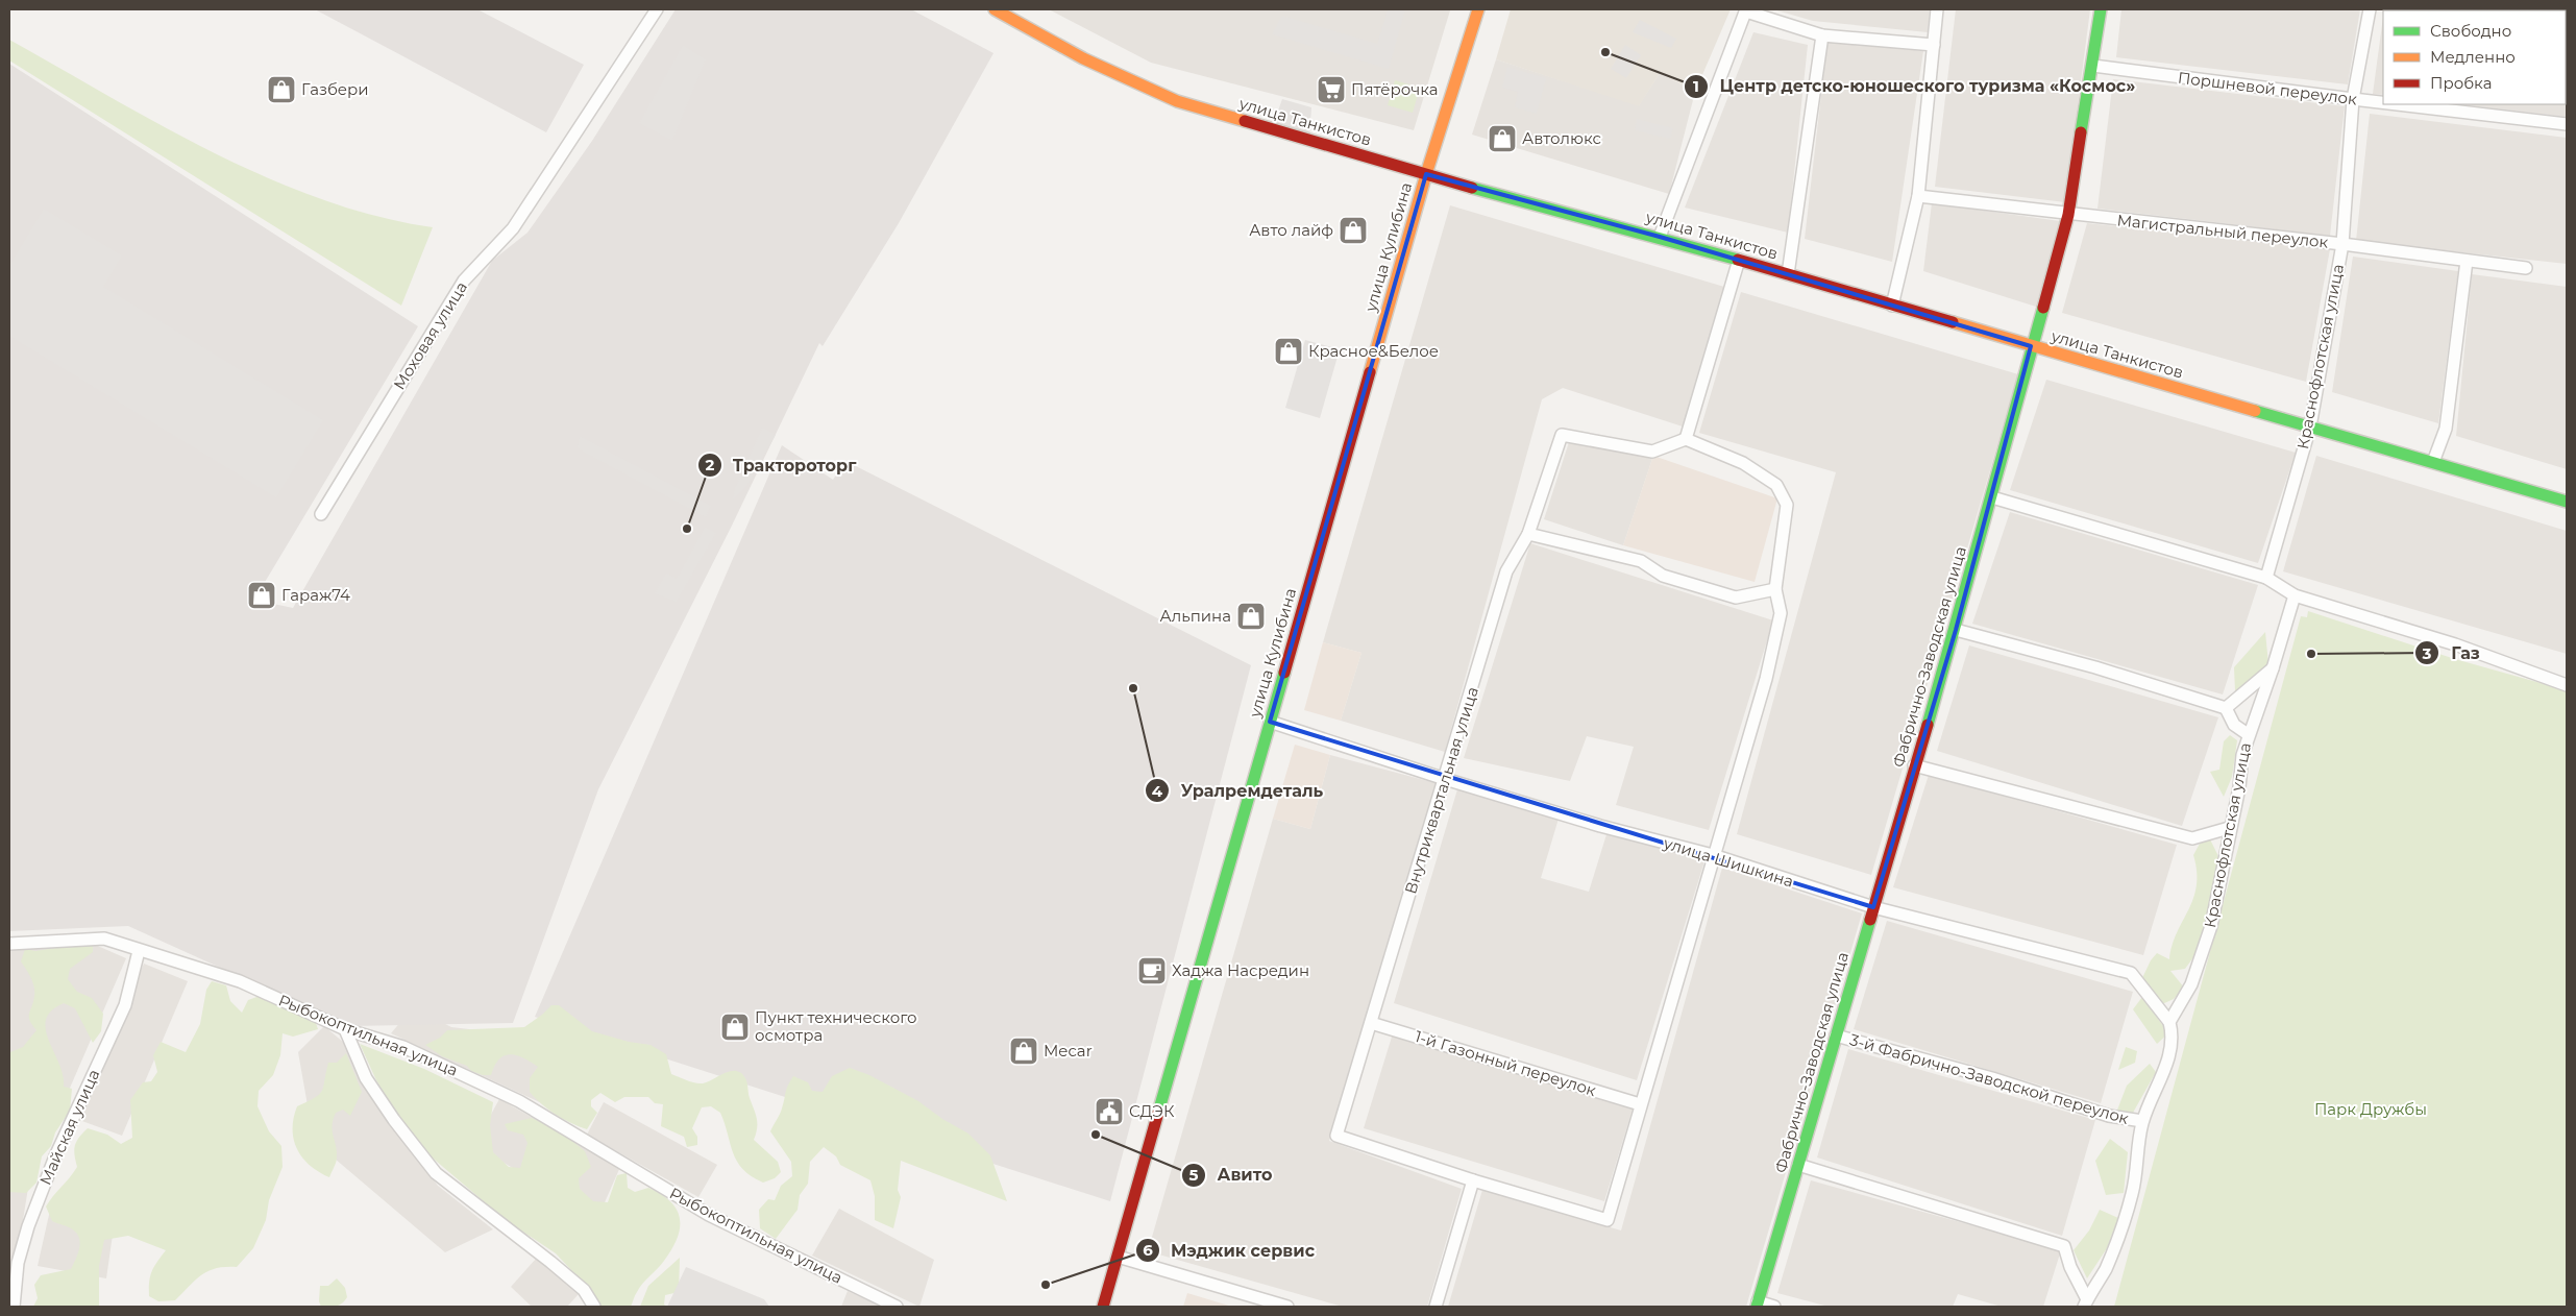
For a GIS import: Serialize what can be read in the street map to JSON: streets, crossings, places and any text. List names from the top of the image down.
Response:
{
  "streets": {
    "street": [
      "Поршневой переулок",
      "улица Танкистов",
      "Магистральный переулок",
      "улица Кулибина",
      "Моховая улица",
      "Краснофлотская улица",
      "Фабрично-Заводская улица",
      "Внутриквартальная улица",
      "улица Шишкина",
      "Рыбокоптильная улица",
      "1-й Газонный переулок",
      "3-й Фабрично-Заводской переулок",
      "Майская улица"
    ]
  },
  "crossings": [
    ["Поршневой переулок", "Краснофлотская улица"],
    ["Поршневой переулок", "Фабрично-Заводская улица"],
    ["улица Танкистов", "улица Кулибина"],
    ["улица Танкистов", "Краснофлотская улица"],
    ["улица Танкистов", "Фабрично-Заводская улица"],
    ["Магистральный переулок", "Краснофлотская улица"],
    ["Магистральный переулок", "Фабрично-Заводская улица"],
    ["улица Кулибина", "улица Шишкина"],
    ["Краснофлотская улица", "улица Шишкина"],
    ["Фабрично-Заводская улица", "улица Шишкина"],
    ["Фабрично-Заводская улица", "3-й Фабрично-Заводской переулок"],
    ["Внутриквартальная улица", "улица Шишкина"],
    ["Внутриквартальная улица", "1-й Газонный переулок"],
    ["Рыбокоптильная улица", "Майская улица"]
  ],
  "parks": ["Парк Дружбы"],
  "places": {
    "other": [
      "Центр детско-юношеского туризма «Космос»",
      "Трактороторг",
      "Газ",
      "Уралремдеталь",
      "Авито",
      "Мэджик сервис"
    ],
    "shop": [
      "Газбери",
      "Автолюкс",
      "Авто лайф",
      "Красное&Белое",
      "Гараж74",
      "Альпина",
      "Пункт технического осмотра",
      "Mecar"
    ],
    "supermarket": ["Пятёрочка"],
    "cafe": ["Хаджа Насредин"],
    "public building": ["СДЭК"]
  },
  "legend": ["Свободно", "Медленно", "Пробка"]
}
